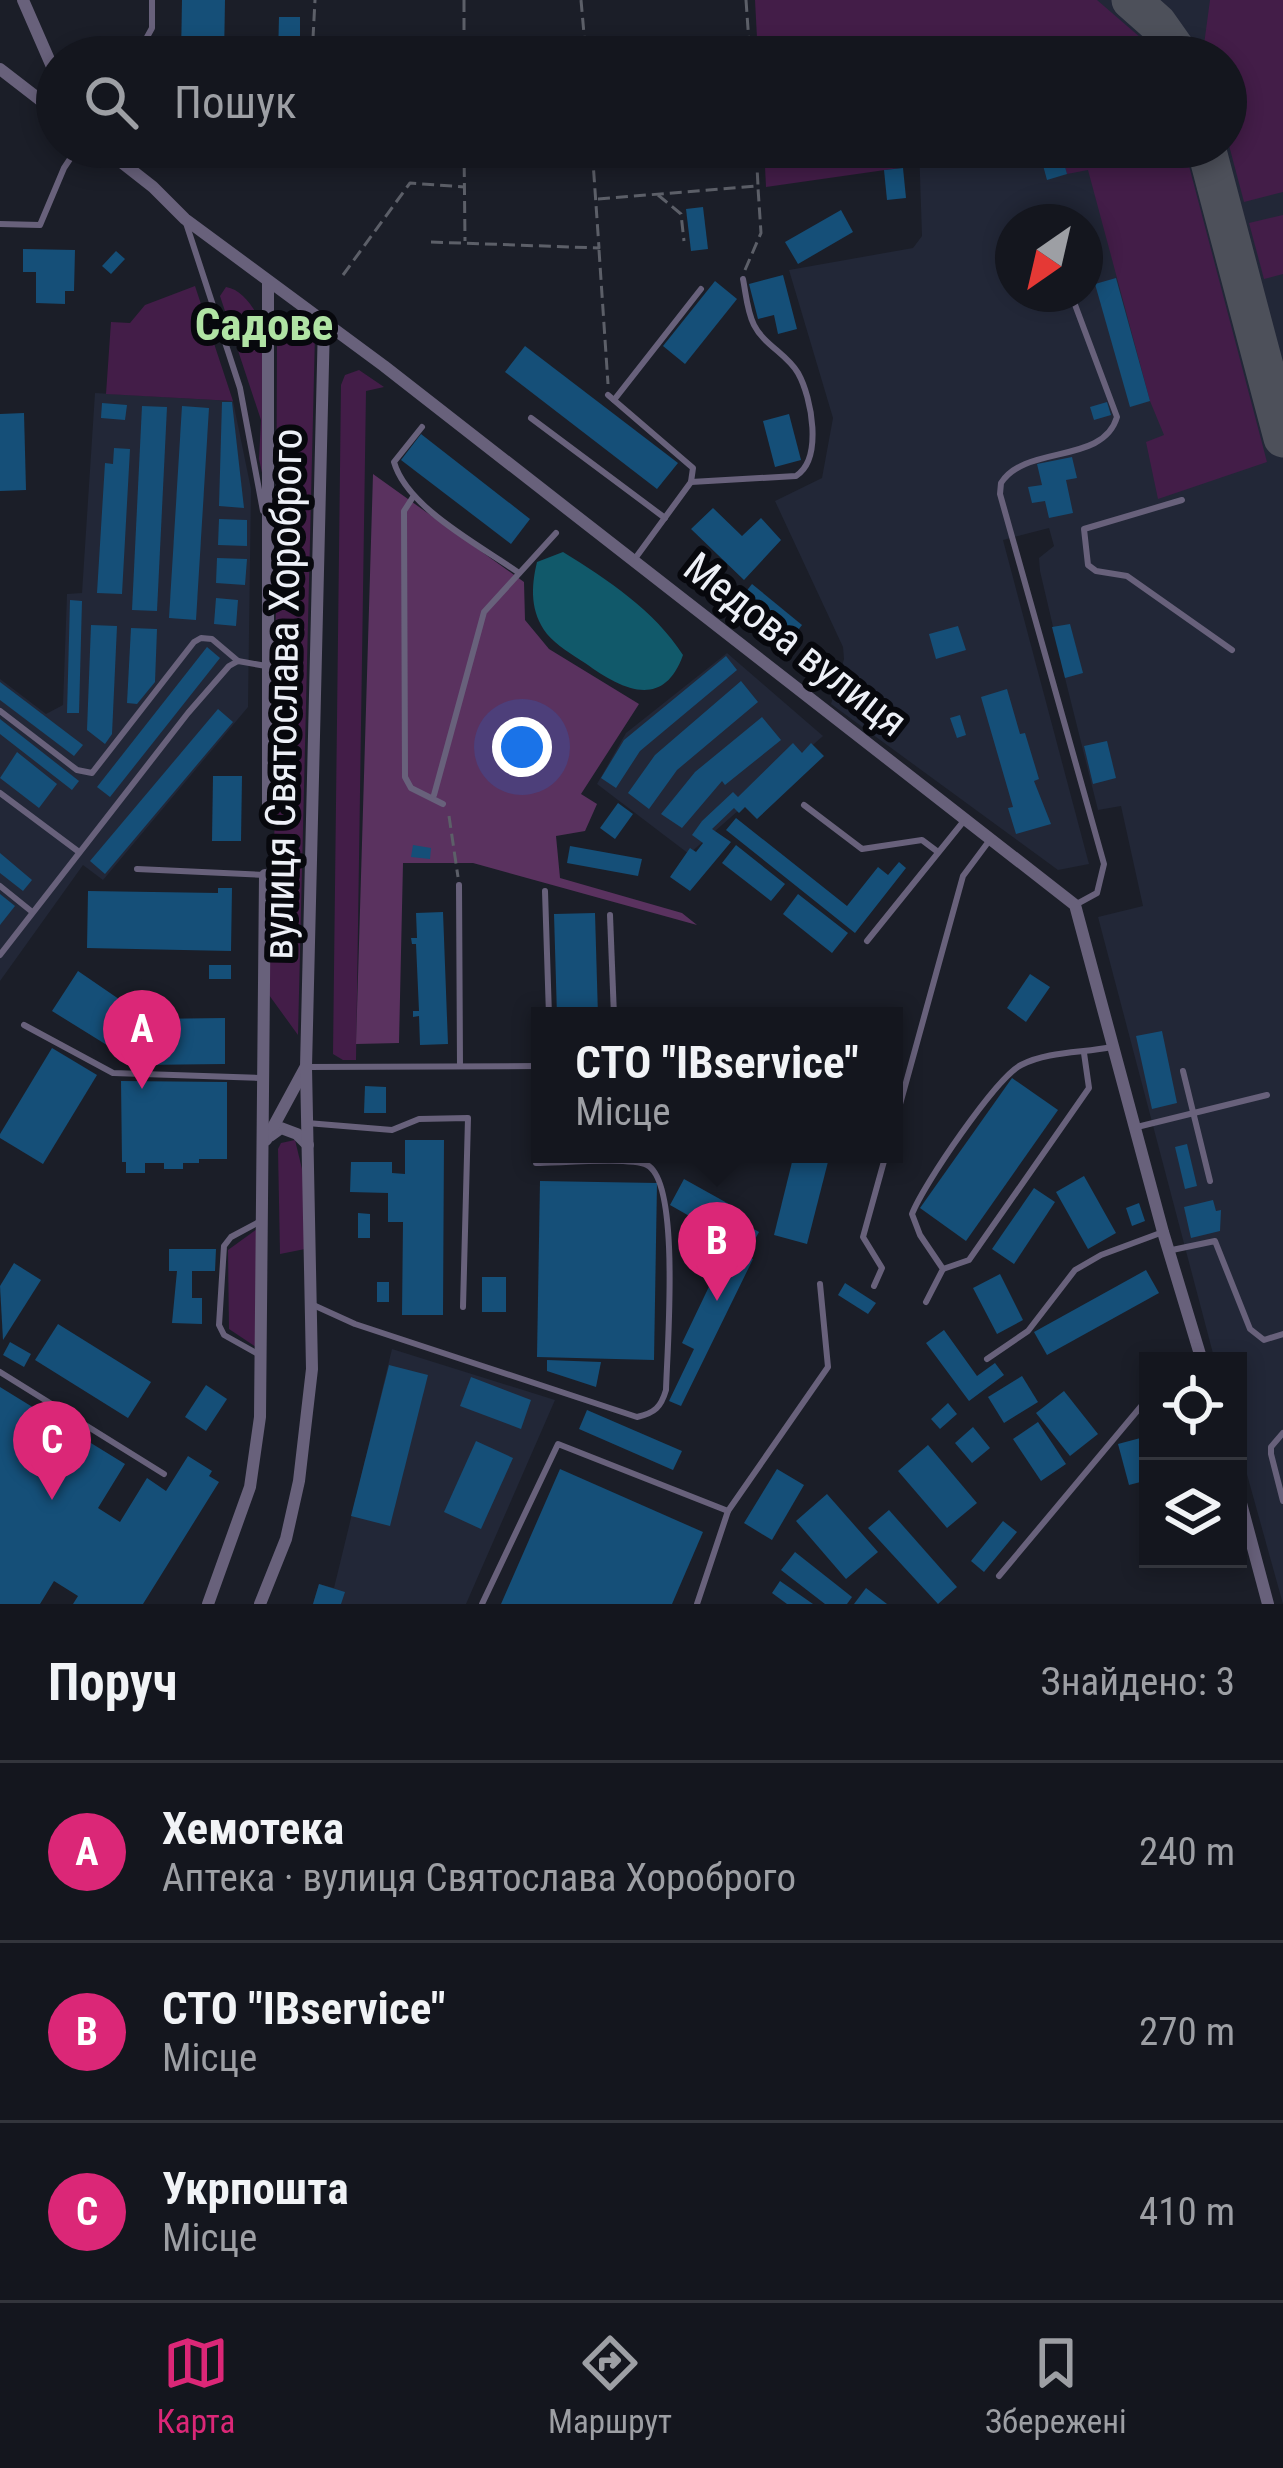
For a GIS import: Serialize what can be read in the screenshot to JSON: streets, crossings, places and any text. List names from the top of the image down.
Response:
{
  "streets": {
    "street": ["Медова вулиця", "вулиця Святослава Хороброго"]
  },
  "crossings": [
    ["Медова вулиця", "вулиця Святослава Хороброго"]
  ],
  "districts": ["Садове"],
  "north": "bottom left",
  "page": {
    "search": "Пошук",
    "pins": ["A", "B", "C"],
    "popup": ["СТО \"IBservice\"", "Місце"],
    "heading": ["Поруч", "Знайдено: 3"],
    "list": [
      {
        "mark": "A",
        "name": "Хемотека",
        "note": "Аптека · вулиця Святослава Хороброго",
        "value": "240 m"
      },
      {
        "mark": "B",
        "name": "СТО \"IBservice\"",
        "note": "Місце",
        "value": "270 m"
      },
      {
        "mark": "C",
        "name": "Укрпошта",
        "note": "Місце",
        "value": "410 m"
      }
    ],
    "nav": ["Карта", "Маршрут", "Збережені"]
  }
}
